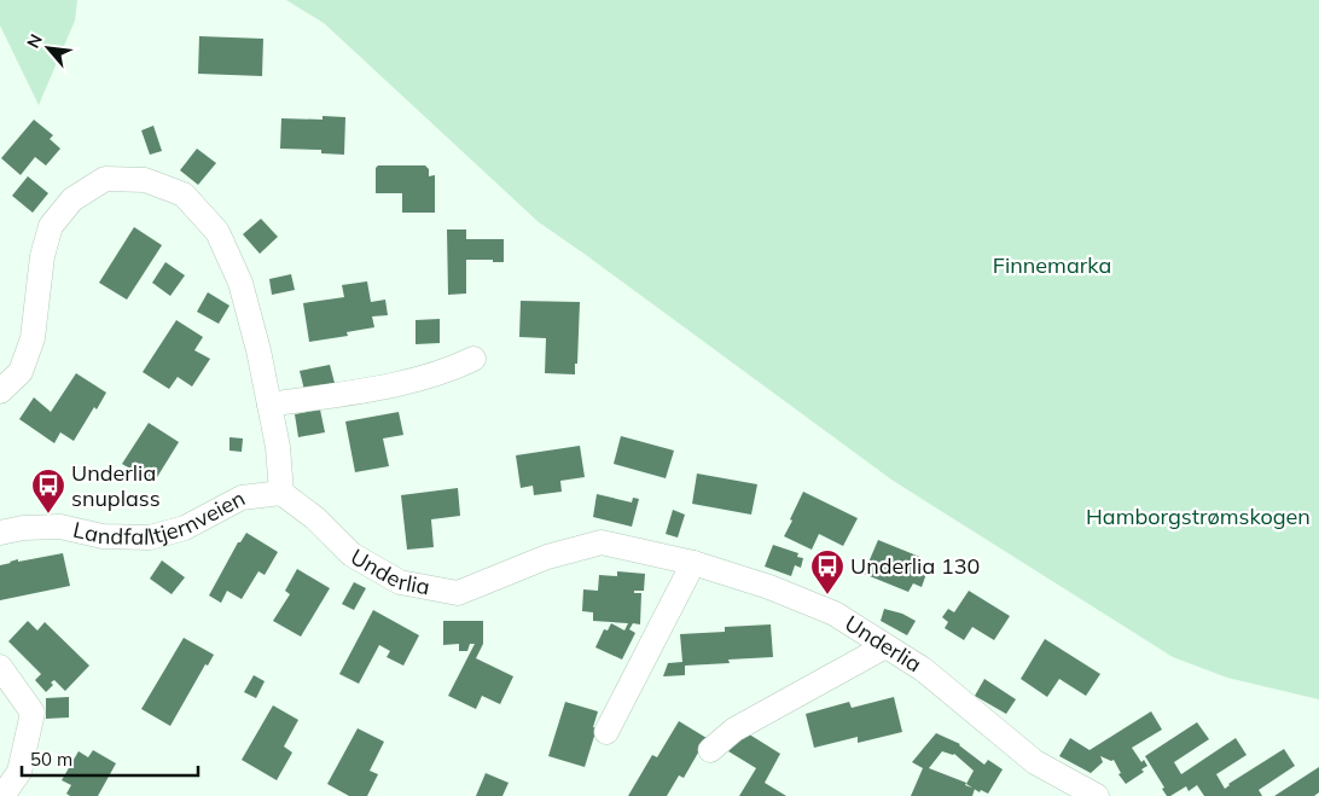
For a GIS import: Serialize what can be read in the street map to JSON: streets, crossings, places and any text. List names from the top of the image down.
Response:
{
  "streets": {
    "street": ["Landfalltjernveien", "Underlia"]
  },
  "crossings": [
    ["Landfalltjernveien", "Underlia"]
  ],
  "parks": ["Finnemarka", "Hamborgstrømskogen"],
  "places": {
    "bus stop": ["Underlia snuplass", "Underlia 130"]
  },
  "scale_bar": "50 m",
  "north": "top left"
}
